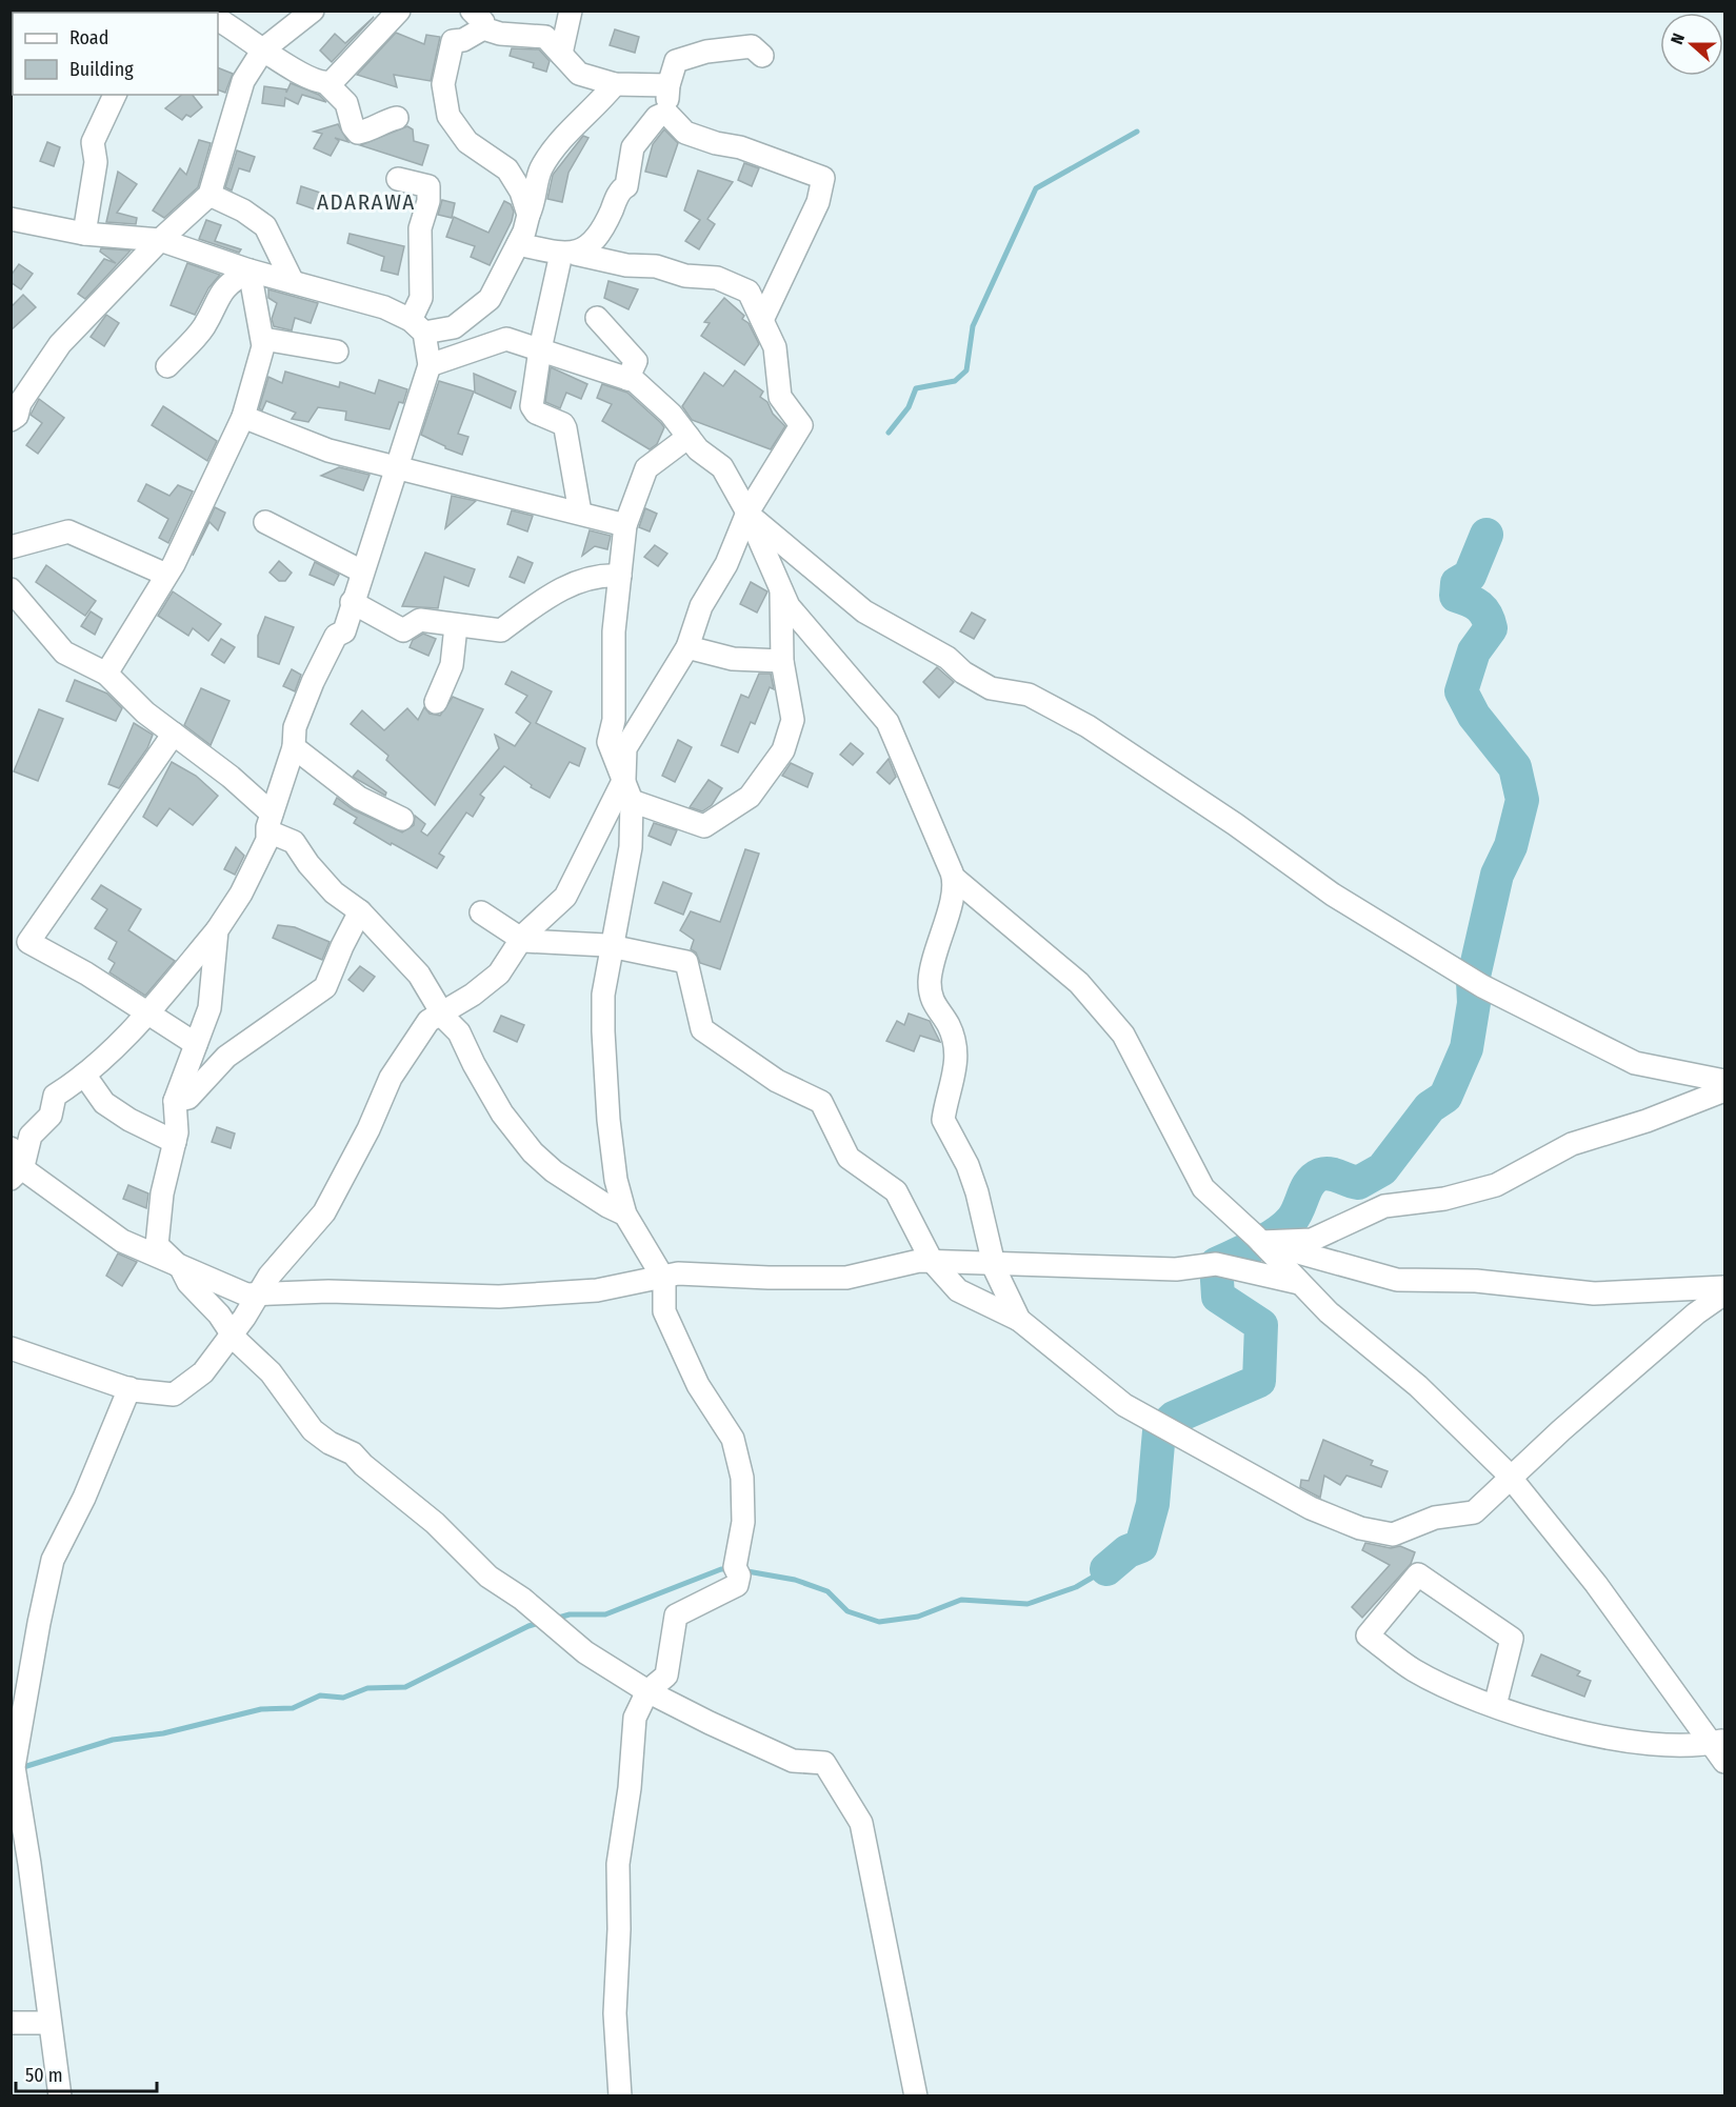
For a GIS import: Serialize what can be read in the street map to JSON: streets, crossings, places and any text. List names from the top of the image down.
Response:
{
  "districts": ["ADARAWA"],
  "legend": ["Road", "Building"],
  "scale_bar": "50 m",
  "north": "left"
}
